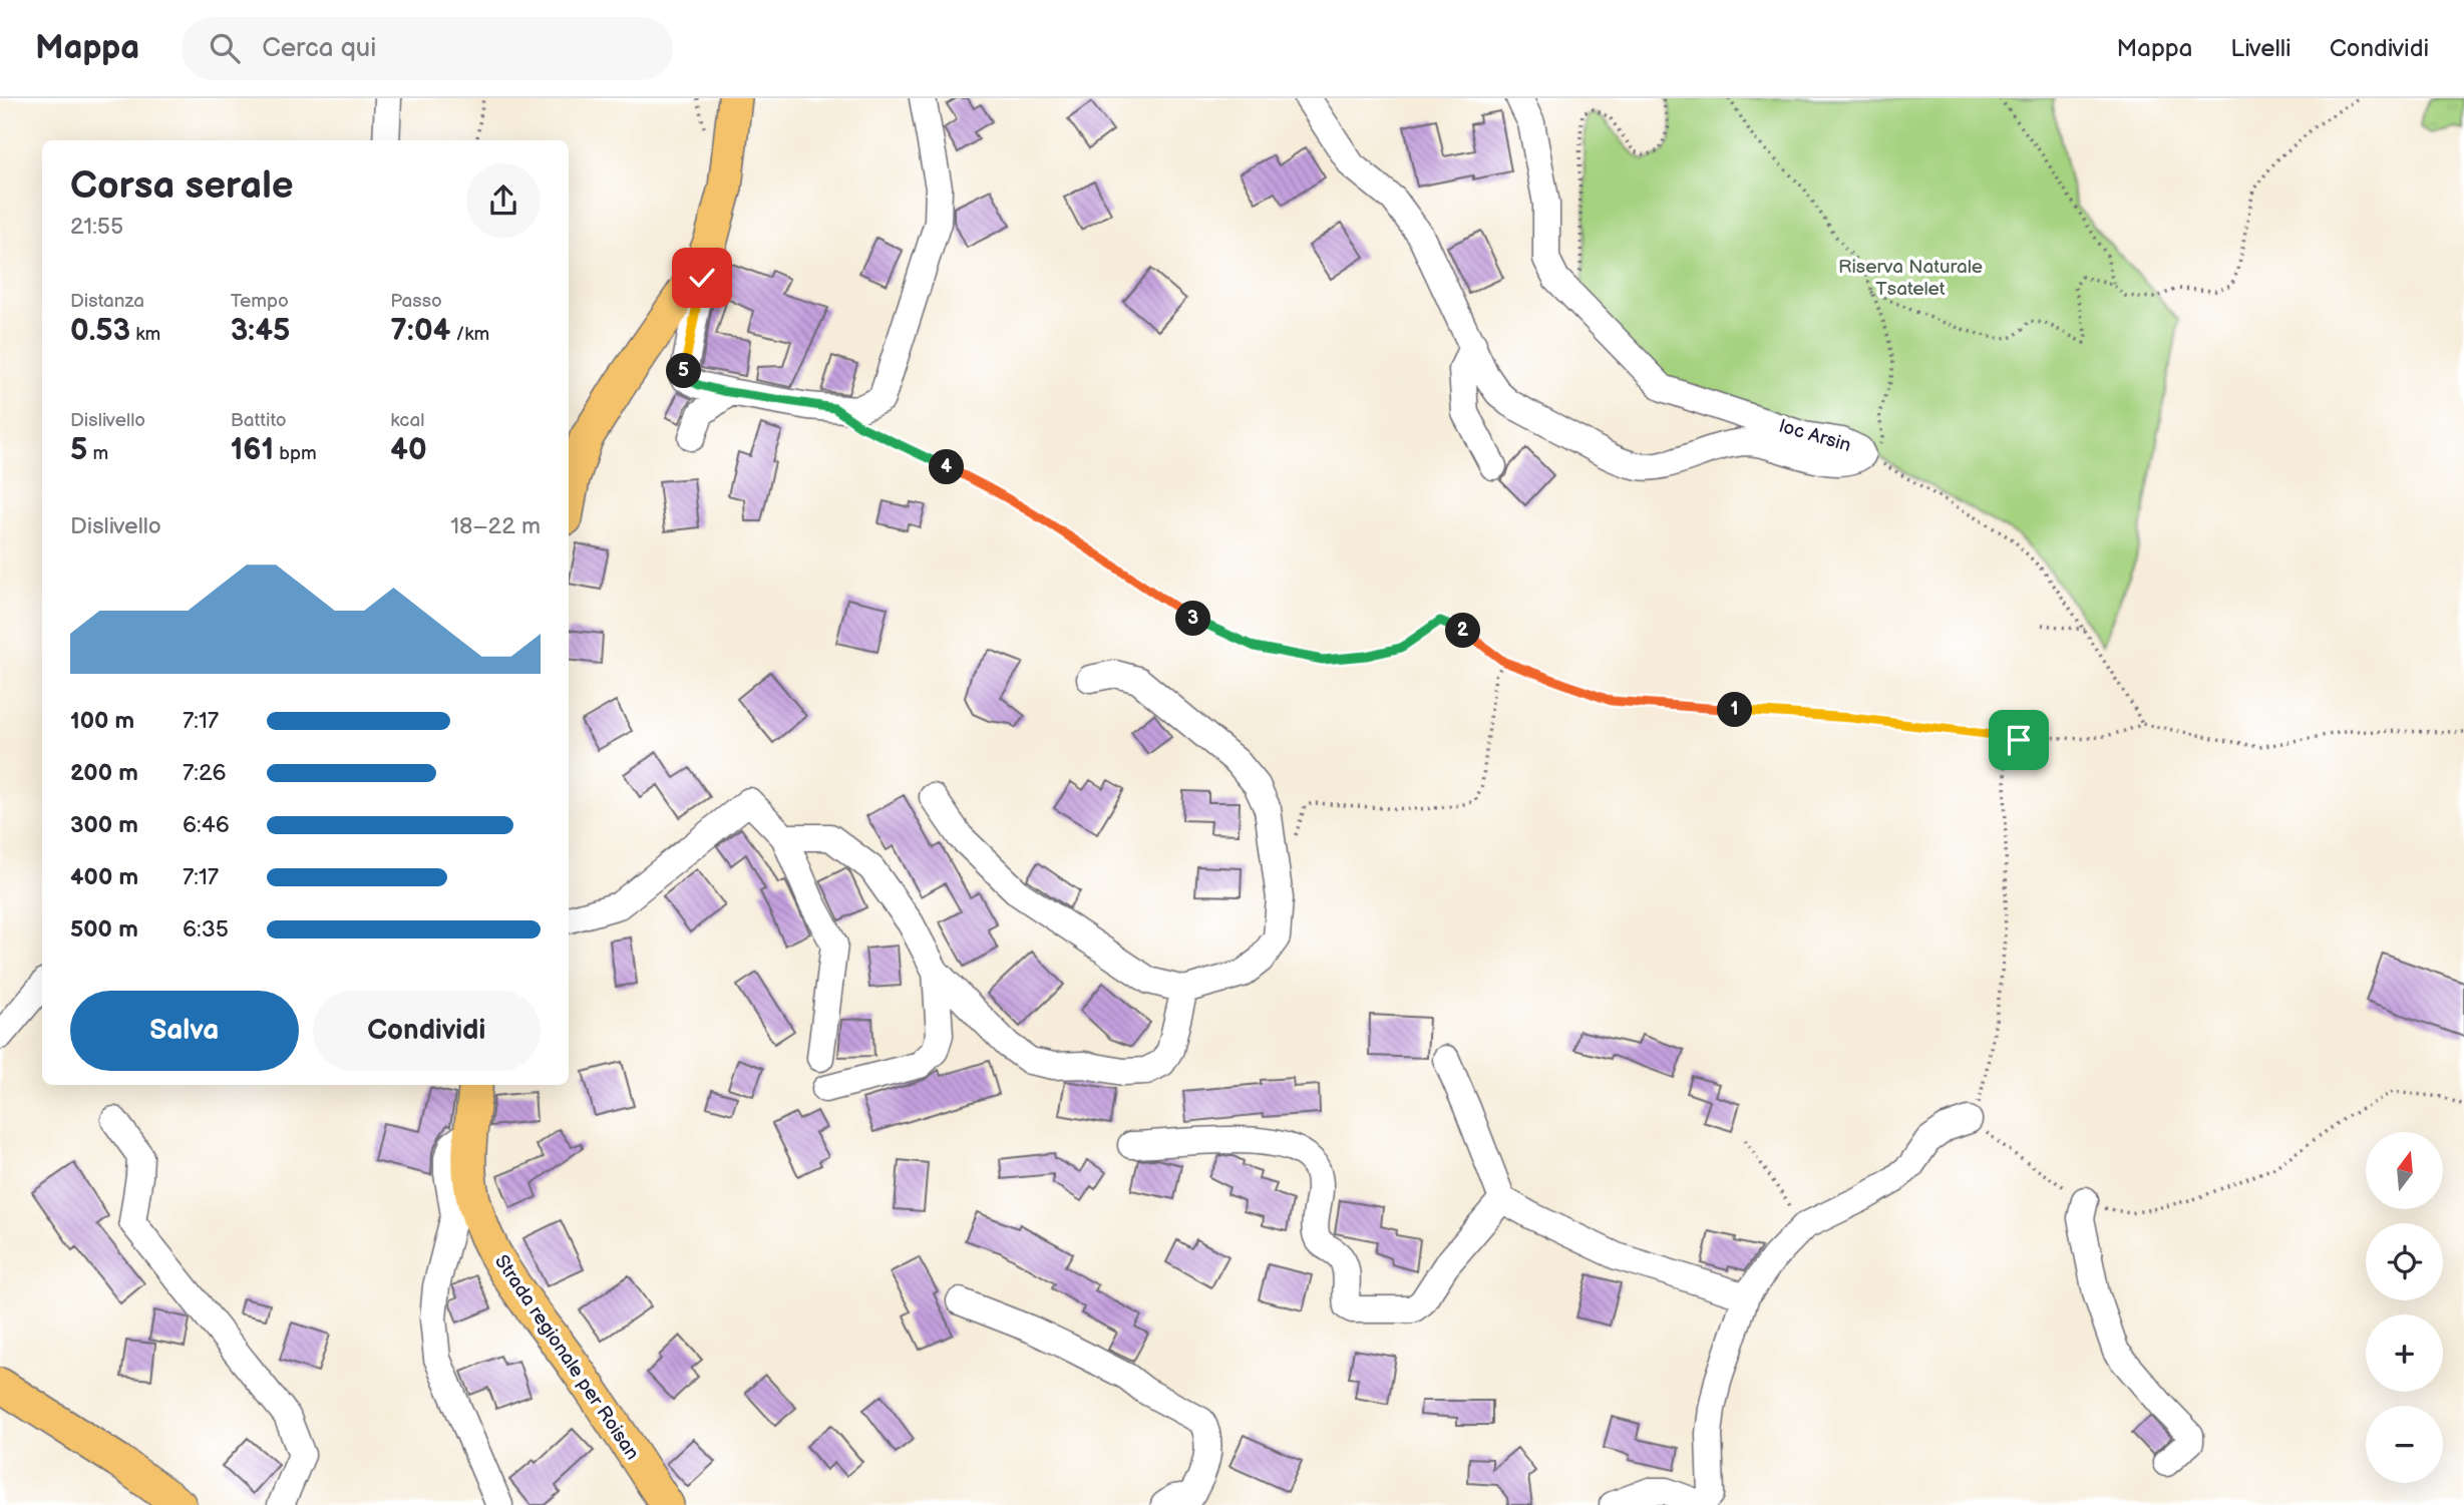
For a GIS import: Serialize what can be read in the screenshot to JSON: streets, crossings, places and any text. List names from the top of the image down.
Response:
{
  "streets": {
    "main road": ["Strada regionale per Roisan"],
    "street": ["loc Arsin"]
  },
  "parks": ["Riserva Naturale Tsatelet"],
  "north": "top",
  "page": {
    "header": "Mappa",
    "search": "Cerca qui",
    "nav": ["Mappa", "Livelli", "Condividi"],
    "heading": ["Corsa serale", "21:55"],
    "stats": [
      ["Distanza", "0.53 km"],
      ["Tempo", "3:45"],
      ["Passo", "7:04 /km"],
      ["Dislivello", "5 m"],
      ["Battito", "161 bpm"],
      ["kcal", "40"]
    ],
    "pins": [
      "5",
      "4",
      "3",
      "2",
      "1"
    ],
    "chart": ["Dislivello", "18–22 m"],
    "list": [
      {
        "name": "100 m",
        "note": "7:17"
      },
      {
        "name": "200 m",
        "note": "7:26"
      },
      {
        "name": "300 m",
        "note": "6:46"
      },
      {
        "name": "400 m",
        "note": "7:17"
      },
      {
        "name": "500 m",
        "note": "6:35"
      }
    ],
    "buttons": ["Salva", "Condividi"],
    "map_buttons": ["+", "−"]
  }
}
